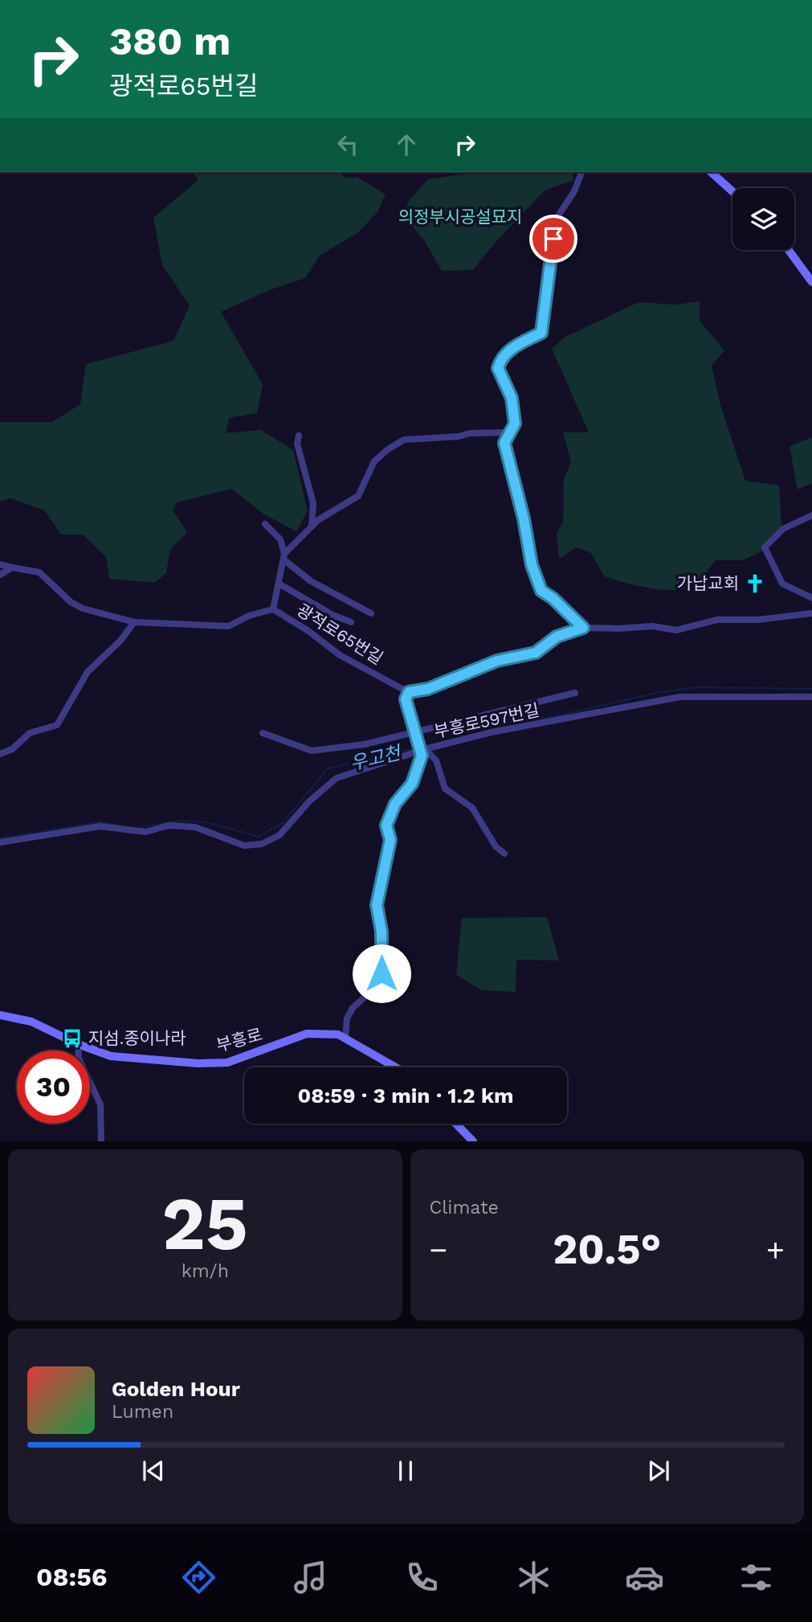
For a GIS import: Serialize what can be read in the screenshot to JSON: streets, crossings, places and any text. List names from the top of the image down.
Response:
{
  "streets": {
    "main road": ["부흥로"],
    "street": ["광적로65번길", "부흥로597번길"]
  },
  "water": ["우고천"],
  "parks": ["의정부시공설묘지"],
  "places": {
    "church": ["가납교회"],
    "bus stop": ["지섬.종이나라"]
  },
  "page": {
    "turn": ["380 m", "광적로65번길"],
    "limit": "30",
    "trip": "08:59 · 3 min · 1.2 km",
    "tile": [
      ["25", "km/h"],
      "Climate"
    ],
    "heat": ["−", "20.5°", "+"],
    "song": ["Golden Hour", "Lumen"],
    "tabs": "08:56"
  }
}
